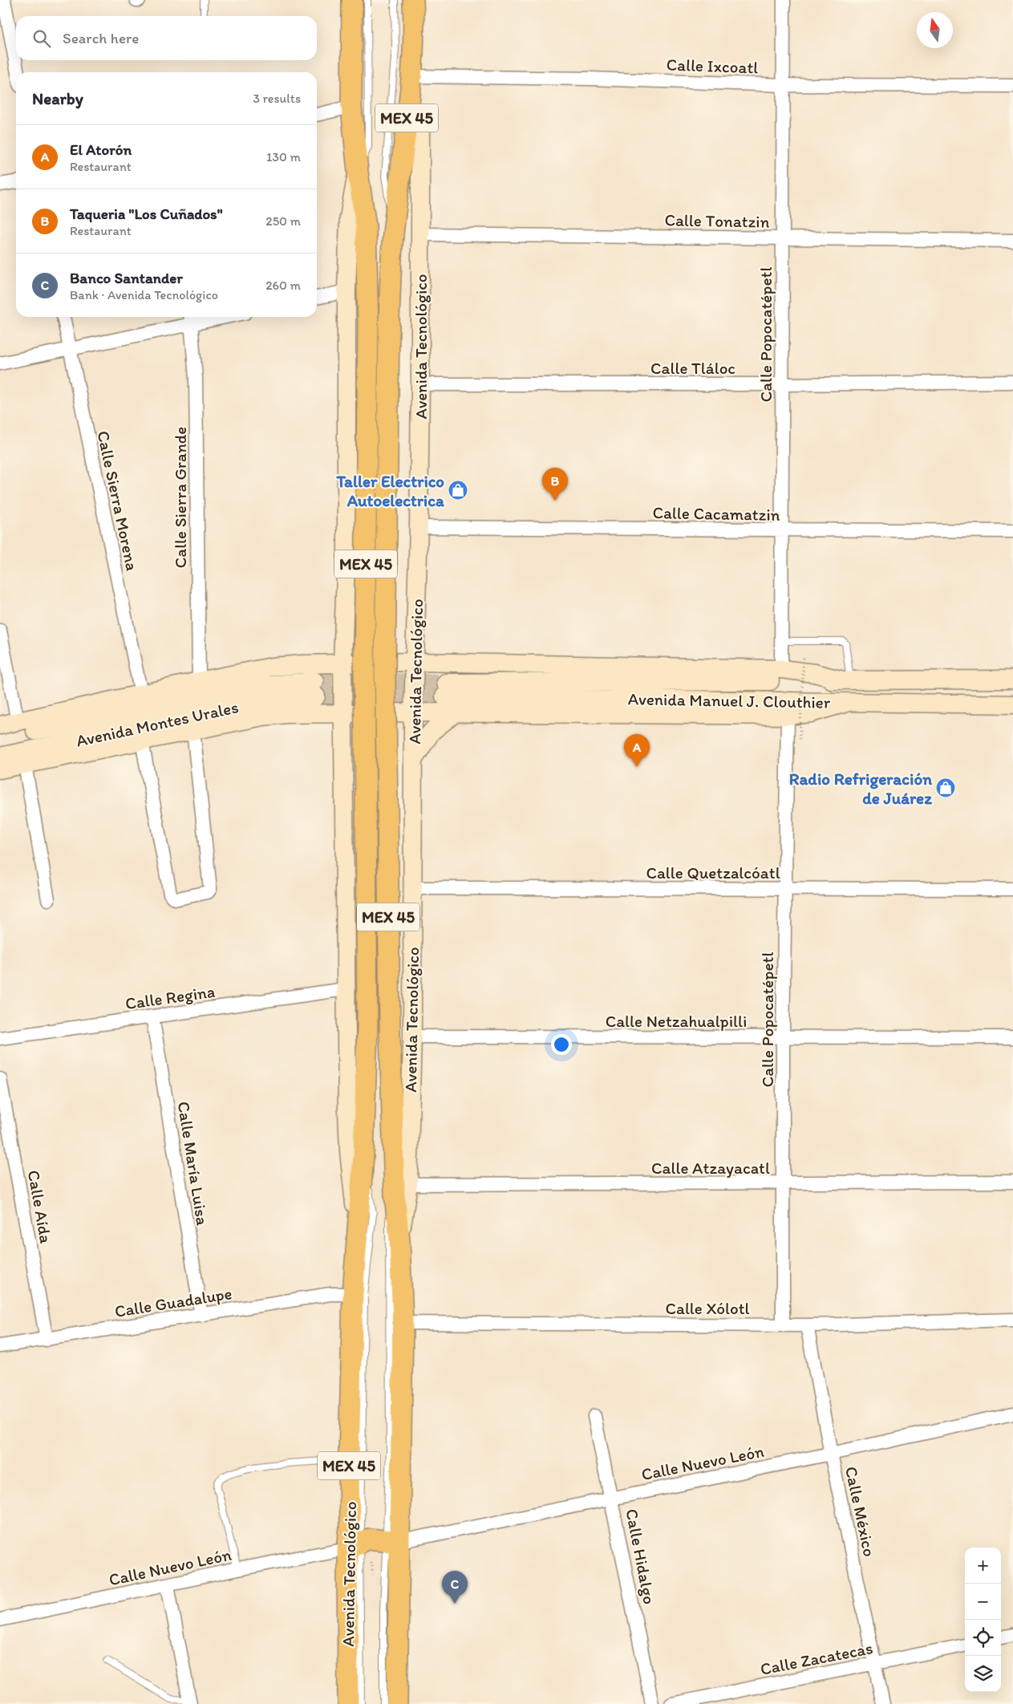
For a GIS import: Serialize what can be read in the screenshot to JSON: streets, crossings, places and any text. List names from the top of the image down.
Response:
{
  "streets": {
    "main road": ["MEX 45", "Avenida Tecnológico"],
    "street": [
      "Calle Ixcoatl",
      "Calle Tonatzin",
      "Calle Popocatépetl",
      "Calle Tláloc",
      "Calle Sierra Grande",
      "Calle Sierra Morena",
      "Calle Cacamatzin",
      "Avenida Manuel J. Clouthier",
      "Avenida Montes Urales",
      "Calle Quetzalcóatl",
      "Calle Regina",
      "Calle Netzahualpilli",
      "Calle María Luisa",
      "Calle Atzayacatl",
      "Calle Aída",
      "Calle Guadalupe",
      "Calle Xólotl",
      "Calle Nuevo León",
      "Calle México",
      "Calle Hidalgo",
      "Calle Zacatecas"
    ]
  },
  "crossings": [
    ["Calle Ixcoatl", "Calle Popocatépetl"],
    ["Calle Ixcoatl", "Avenida Tecnológico"],
    ["Calle Tonatzin", "Calle Popocatépetl"],
    ["Calle Tonatzin", "Avenida Tecnológico"],
    ["Calle Popocatépetl", "Calle Tláloc"],
    ["Calle Popocatépetl", "Calle Cacamatzin"],
    ["Calle Popocatépetl", "Calle Quetzalcóatl"],
    ["Calle Popocatépetl", "Calle Netzahualpilli"],
    ["Calle Popocatépetl", "Calle Atzayacatl"],
    ["Calle Popocatépetl", "Calle Xólotl"],
    ["Avenida Tecnológico", "Calle Tláloc"],
    ["Avenida Tecnológico", "Calle Cacamatzin"],
    ["Avenida Tecnológico", "Calle Quetzalcóatl"],
    ["Avenida Tecnológico", "Calle Regina"],
    ["Avenida Tecnológico", "Calle Netzahualpilli"],
    ["Avenida Tecnológico", "Calle Atzayacatl"],
    ["Avenida Tecnológico", "Calle Guadalupe"],
    ["Avenida Tecnológico", "Calle Xólotl"],
    ["Avenida Tecnológico", "Calle Nuevo León"],
    ["Calle Regina", "Calle María Luisa"],
    ["Calle María Luisa", "Calle Guadalupe"],
    ["Calle Aída", "Calle Guadalupe"],
    ["Calle Xólotl", "Calle México"],
    ["Calle Nuevo León", "Calle México"],
    ["Calle Nuevo León", "Calle Hidalgo"],
    ["Calle México", "Calle Zacatecas"]
  ],
  "places": {
    "shop": ["Taller Electrico Autoelectrica", "Radio Refrigeración de Juárez"]
  },
  "north": "top",
  "page": {
    "search": "Search here",
    "heading": ["Nearby", "3 results"],
    "list": [
      {
        "mark": "A",
        "name": "El Atorón",
        "note": "Restaurant",
        "value": "130 m"
      },
      {
        "mark": "B",
        "name": "Taqueria \"Los Cuñados\"",
        "note": "Restaurant",
        "value": "250 m"
      },
      {
        "mark": "C",
        "name": "Banco Santander",
        "note": "Bank · Avenida Tecnológico",
        "value": "260 m"
      }
    ],
    "pins": ["B", "A", "C"],
    "map_buttons": ["+", "−"]
  }
}
